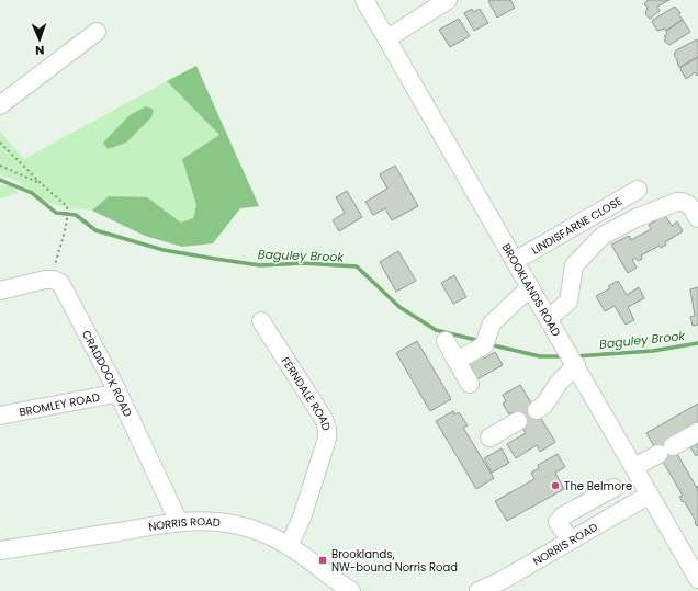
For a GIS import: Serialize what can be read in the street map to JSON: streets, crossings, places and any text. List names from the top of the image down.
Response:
{
  "streets": {
    "street": [
      "LINDISFARNE CLOSE",
      "BROOKLANDS ROAD",
      "CRADDOCK ROAD",
      "FERNDALE ROAD",
      "BROMLEY ROAD",
      "NORRIS ROAD"
    ]
  },
  "crossings": [
    ["LINDISFARNE CLOSE", "BROOKLANDS ROAD"],
    ["BROOKLANDS ROAD", "NORRIS ROAD"],
    ["CRADDOCK ROAD", "BROMLEY ROAD"],
    ["CRADDOCK ROAD", "NORRIS ROAD"],
    ["FERNDALE ROAD", "NORRIS ROAD"]
  ],
  "water": ["Baguley Brook"],
  "places": {
    "other": ["The Belmore"],
    "transit": ["Brooklands, NW-bound Norris Road"]
  },
  "north": "bottom"
}
